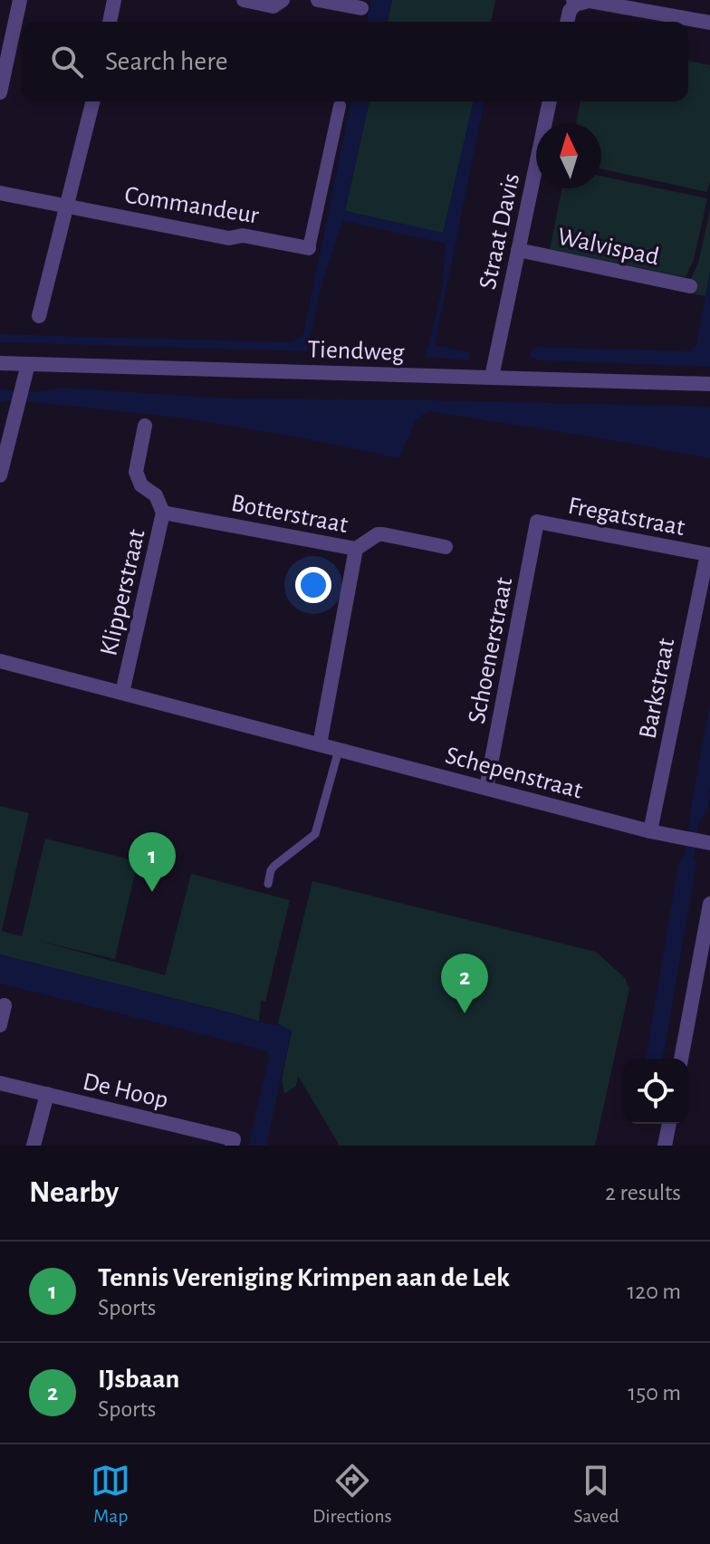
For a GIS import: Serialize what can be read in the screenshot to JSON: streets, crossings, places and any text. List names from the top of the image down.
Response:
{
  "streets": {
    "street": [
      "Commandeur",
      "Straat Davis",
      "Walvispad",
      "Tiendweg",
      "Botterstraat",
      "Fregatstraat",
      "Klipperstraat",
      "Schoenerstraat",
      "Barkstraat",
      "Schepenstraat",
      "De Hoop"
    ]
  },
  "crossings": [
    ["Straat Davis", "Walvispad"],
    ["Straat Davis", "Tiendweg"],
    ["Botterstraat", "Klipperstraat"],
    ["Fregatstraat", "Schoenerstraat"],
    ["Fregatstraat", "Barkstraat"],
    ["Klipperstraat", "Schepenstraat"],
    ["Schoenerstraat", "Schepenstraat"],
    ["Barkstraat", "Schepenstraat"]
  ],
  "north": "top",
  "page": {
    "search": "Search here",
    "pins": ["1", "2"],
    "heading": ["Nearby", "2 results"],
    "list": [
      {
        "mark": "1",
        "name": "Tennis Vereniging Krimpen aan de Lek",
        "note": "Sports",
        "value": "120 m"
      },
      {
        "mark": "2",
        "name": "IJsbaan",
        "note": "Sports",
        "value": "150 m"
      }
    ],
    "nav": ["Map", "Directions", "Saved"]
  }
}
